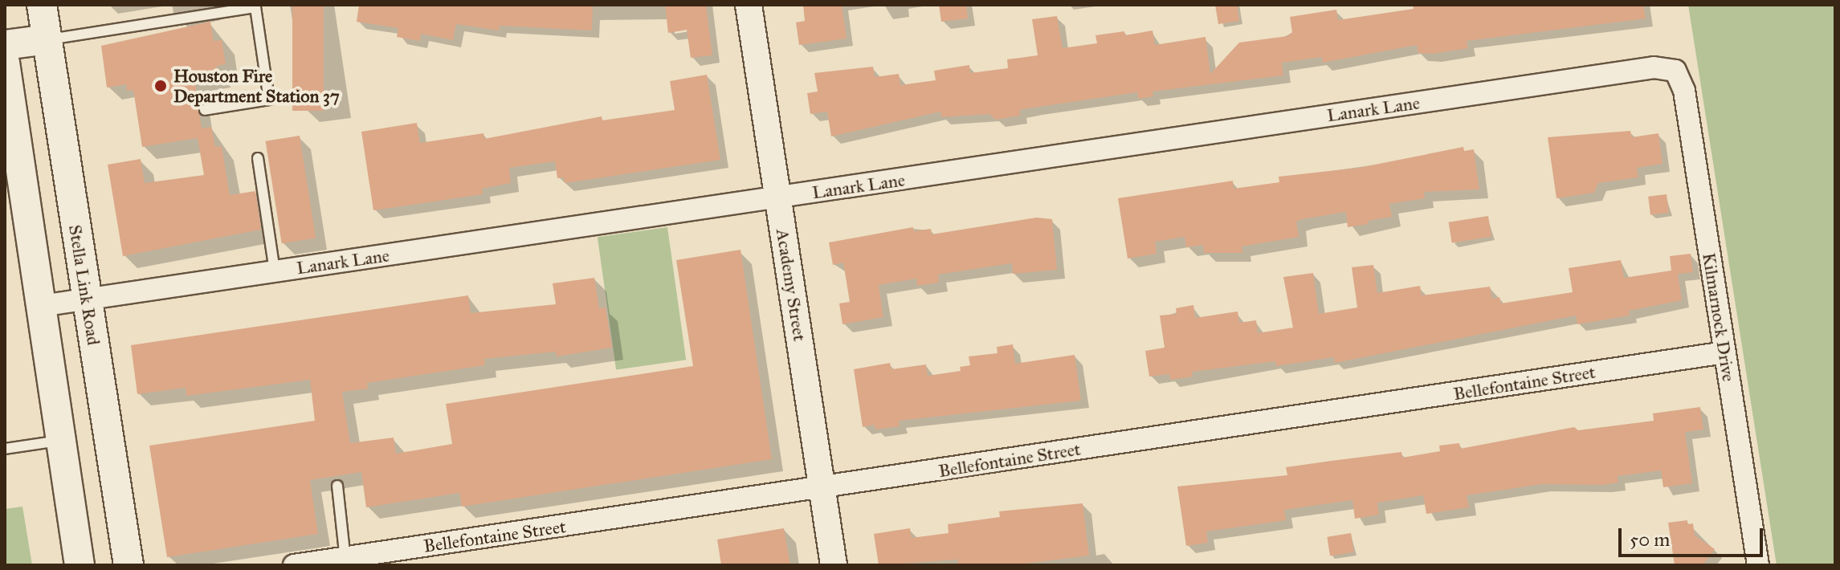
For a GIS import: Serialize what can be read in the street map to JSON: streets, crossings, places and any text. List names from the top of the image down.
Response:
{
  "streets": {
    "main road": ["Stella Link Road"],
    "street": [
      "Lanark Lane",
      "Academy Street",
      "Kilmarnock Drive",
      "Bellefontaine Street"
    ]
  },
  "crossings": [
    ["Lanark Lane", "Stella Link Road"],
    ["Lanark Lane", "Academy Street"],
    ["Lanark Lane", "Kilmarnock Drive"],
    ["Academy Street", "Bellefontaine Street"],
    ["Kilmarnock Drive", "Bellefontaine Street"]
  ],
  "places": ["Houston Fire Department Station 37"],
  "scale_bar": "50 m"
}
